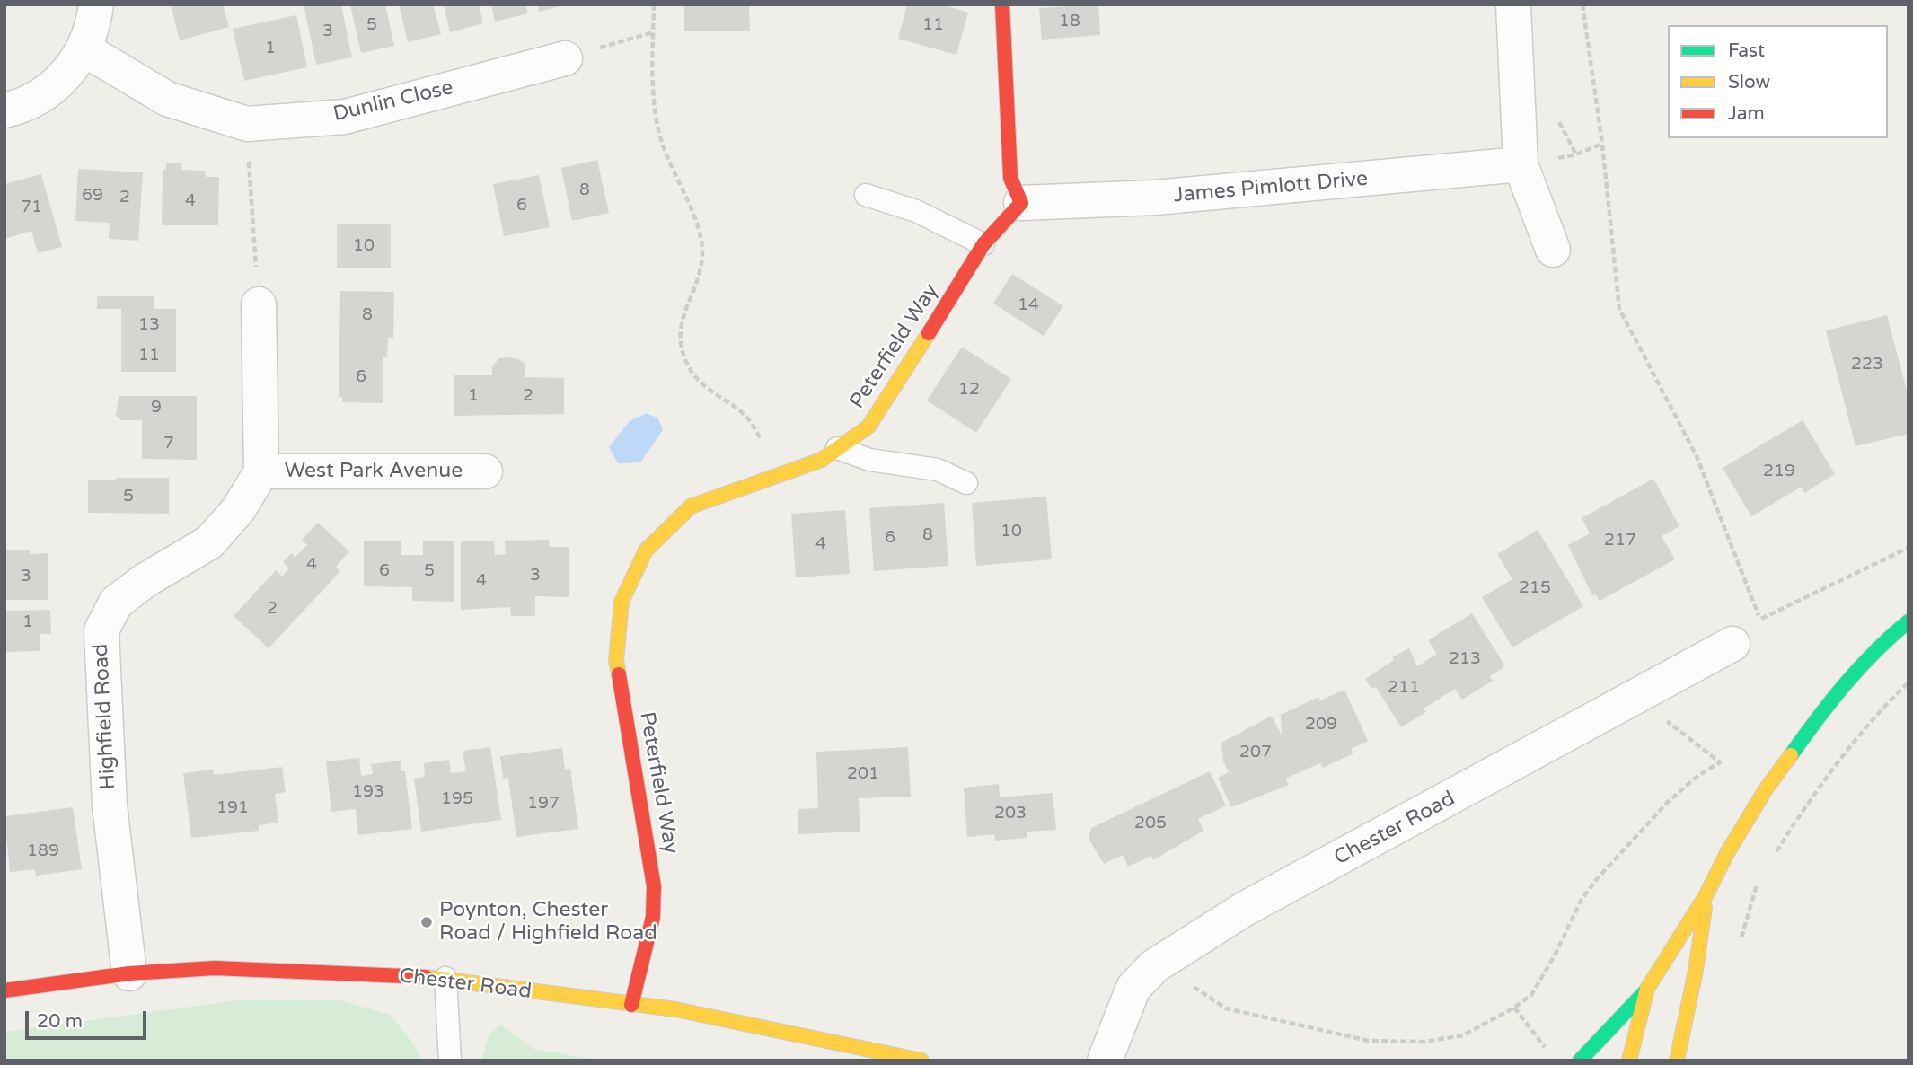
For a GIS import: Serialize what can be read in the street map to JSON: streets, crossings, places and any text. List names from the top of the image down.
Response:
{
  "streets": {
    "main road": ["Peterfield Way", "Chester Road"],
    "street": [
      "Dunlin Close",
      "James Pimlott Drive",
      "West Park Avenue",
      "Highfield Road"
    ]
  },
  "crossings": [
    ["James Pimlott Drive", "Peterfield Way"],
    ["Peterfield Way", "Chester Road"],
    ["West Park Avenue", "Highfield Road"],
    ["Highfield Road", "Chester Road"]
  ],
  "places": ["Poynton, Chester Road / Highfield Road"],
  "house_numbers": [
    "18",
    "5",
    "11",
    "3",
    "1",
    "8",
    "69",
    "2",
    "4",
    "6",
    "71",
    "10",
    "14",
    "8",
    "13",
    "11",
    "223",
    "6",
    "12",
    "1",
    "2",
    "9",
    "7",
    "219",
    "5",
    "10",
    "8",
    "6",
    "217",
    "4",
    "4",
    "6",
    "5",
    "3",
    "3",
    "4",
    "215",
    "2",
    "1",
    "213",
    "211",
    "209",
    "207",
    "201",
    "193",
    "195",
    "197",
    "191",
    "203",
    "205",
    "189"
  ],
  "legend": ["Fast", "Slow", "Jam"],
  "scale_bar": "20 m"
}
